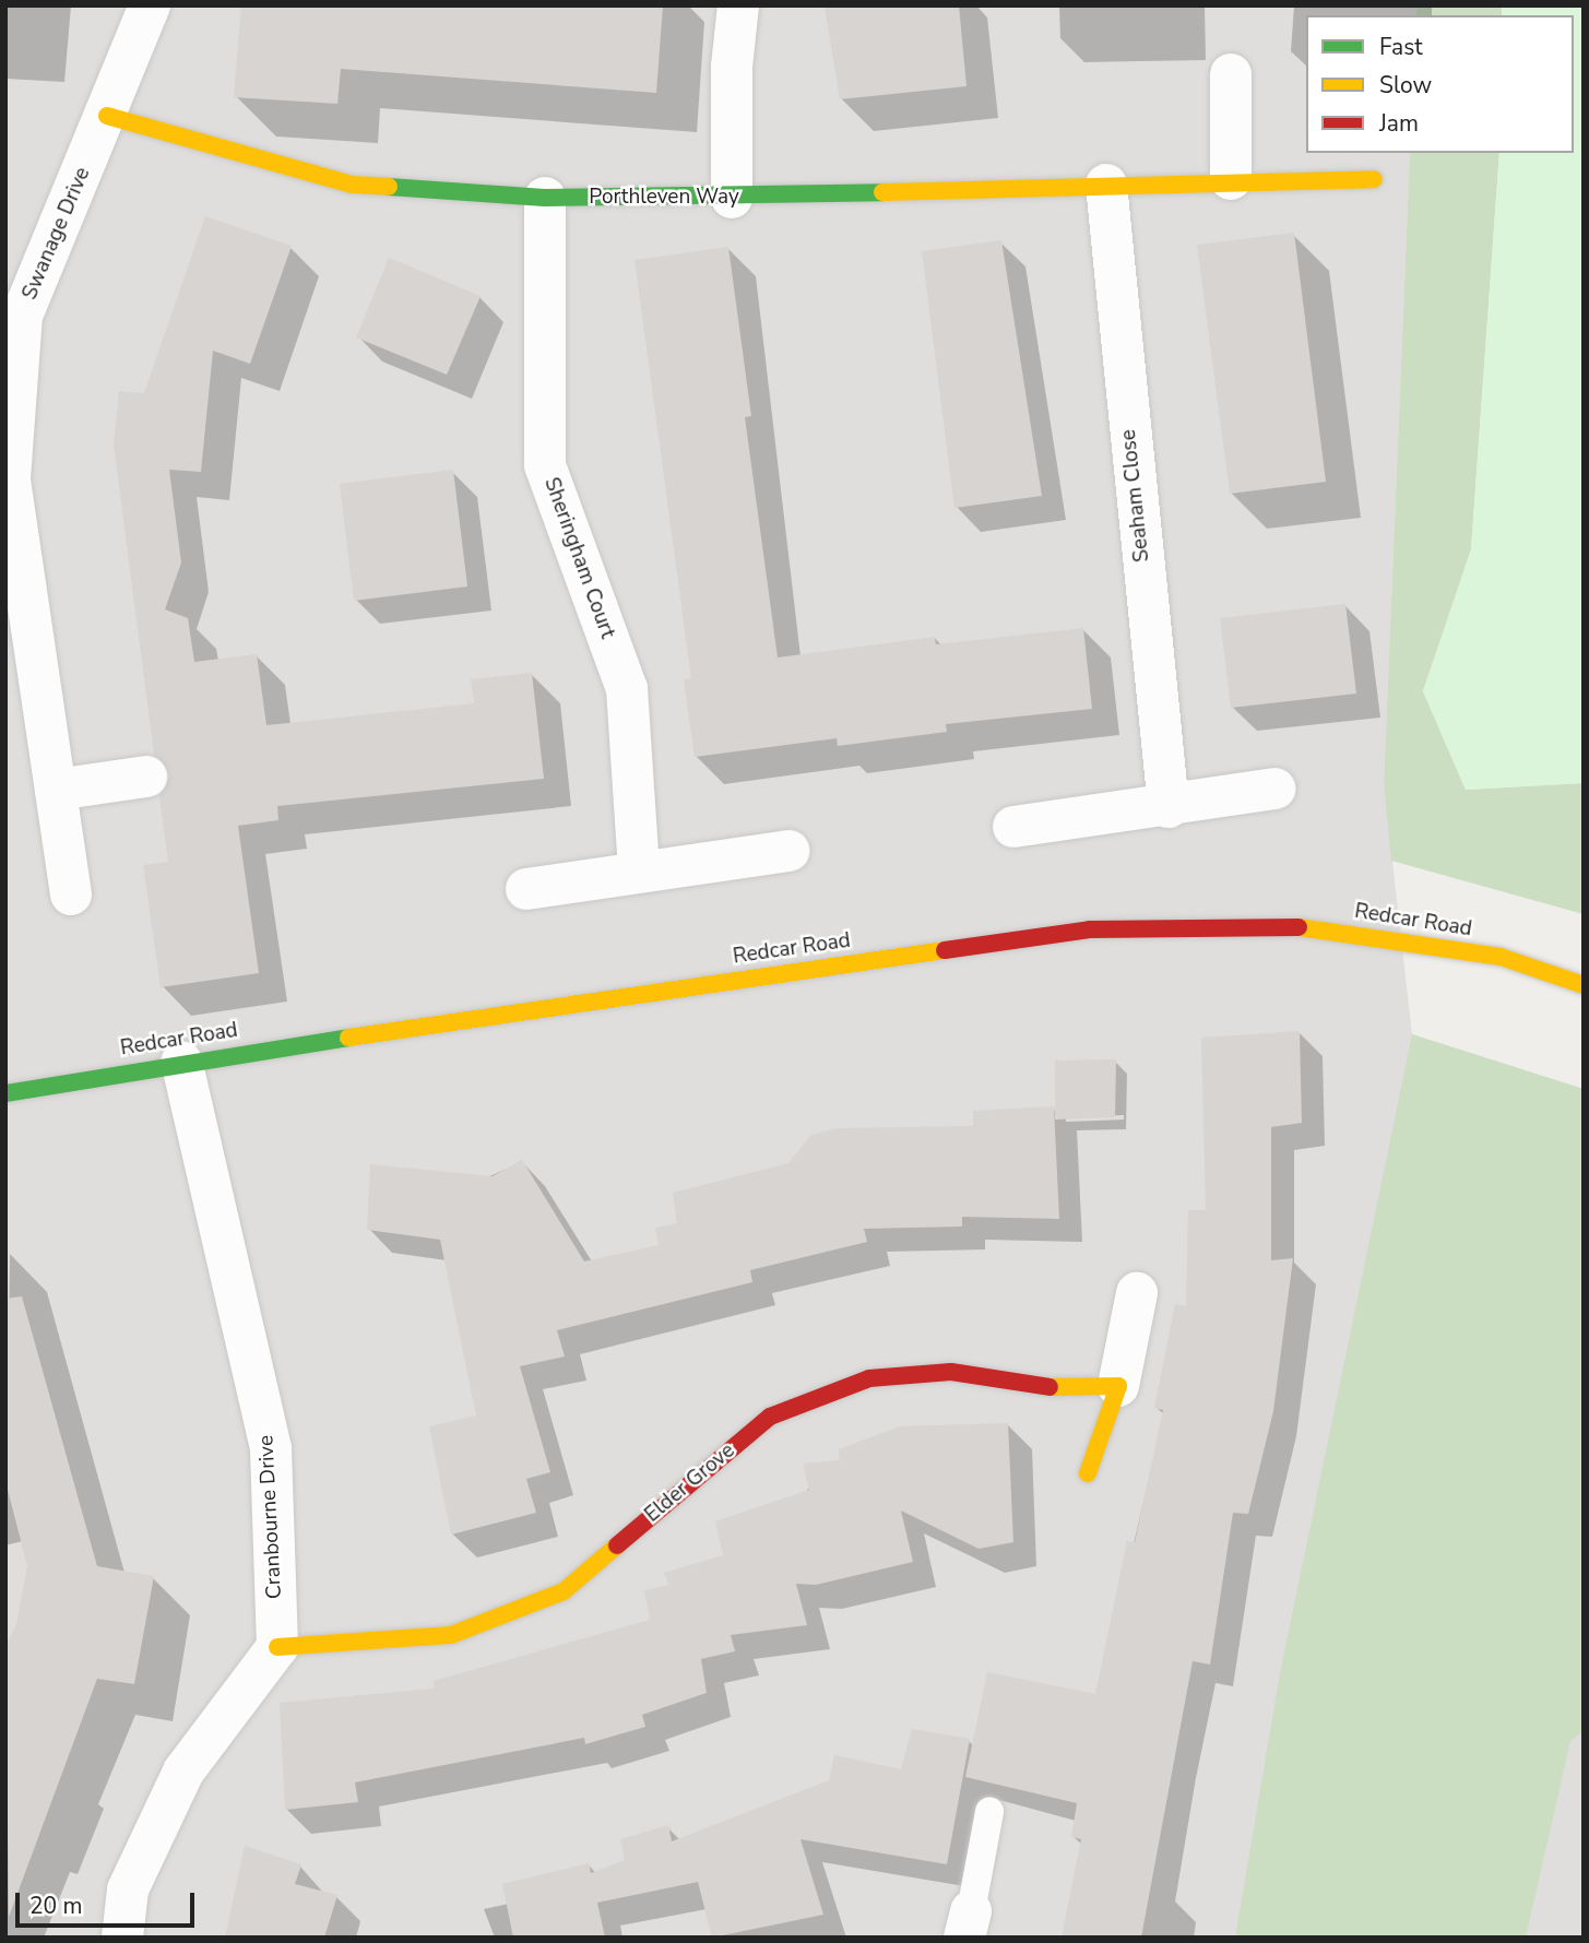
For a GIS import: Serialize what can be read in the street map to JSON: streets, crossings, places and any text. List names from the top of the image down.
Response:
{
  "streets": {
    "street": [
      "Porthleven Way",
      "Swanage Drive",
      "Seaham Close",
      "Sheringham Court",
      "Redcar Road",
      "Elder Grove",
      "Cranbourne Drive"
    ]
  },
  "crossings": [
    ["Porthleven Way", "Swanage Drive"],
    ["Porthleven Way", "Seaham Close"],
    ["Porthleven Way", "Sheringham Court"],
    ["Redcar Road", "Cranbourne Drive"],
    ["Elder Grove", "Cranbourne Drive"]
  ],
  "legend": ["Fast", "Slow", "Jam"],
  "scale_bar": "20 m"
}
